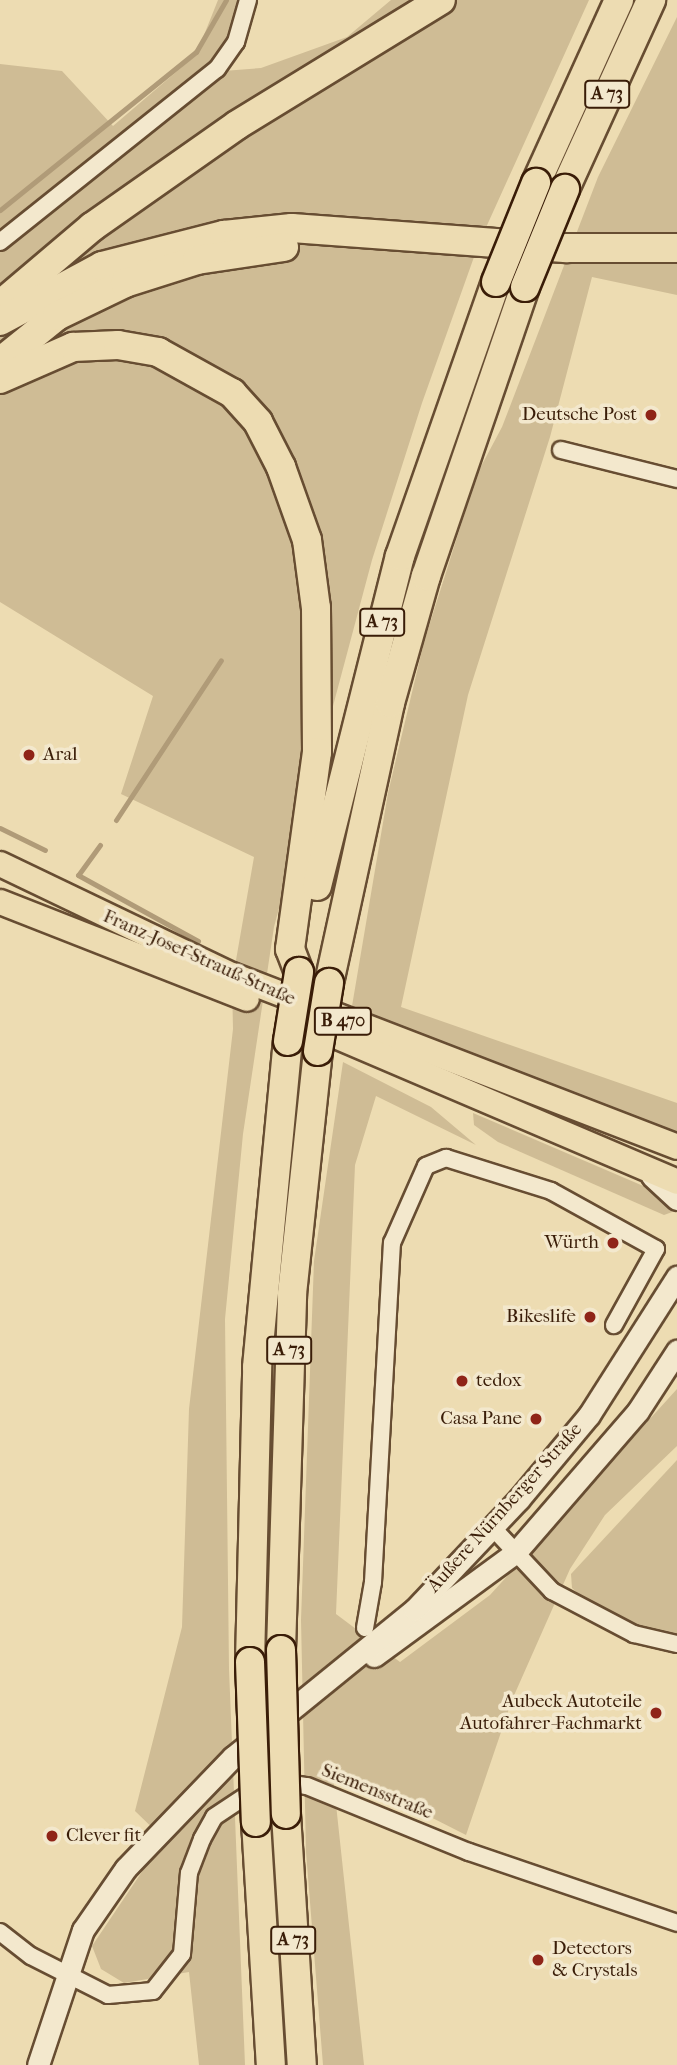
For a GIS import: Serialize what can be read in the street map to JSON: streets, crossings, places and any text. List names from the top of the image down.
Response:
{
  "streets": {
    "highway": ["A 73"],
    "main road": ["Franz-Josef-Strauß-Straße", "B 470", "Äußere Nürnberger Straße"],
    "street": ["Siemensstraße"]
  },
  "crossings": [
    ["Äußere Nürnberger Straße", "Siemensstraße"]
  ],
  "places": [
    "Deutsche Post",
    "Aral",
    "Würth",
    "Bikeslife",
    "tedox",
    "Casa Pane",
    "Aubeck Autoteile Autofahrer-Fachmarkt",
    "Clever fit",
    "Detectors & Crystals"
  ]
}
